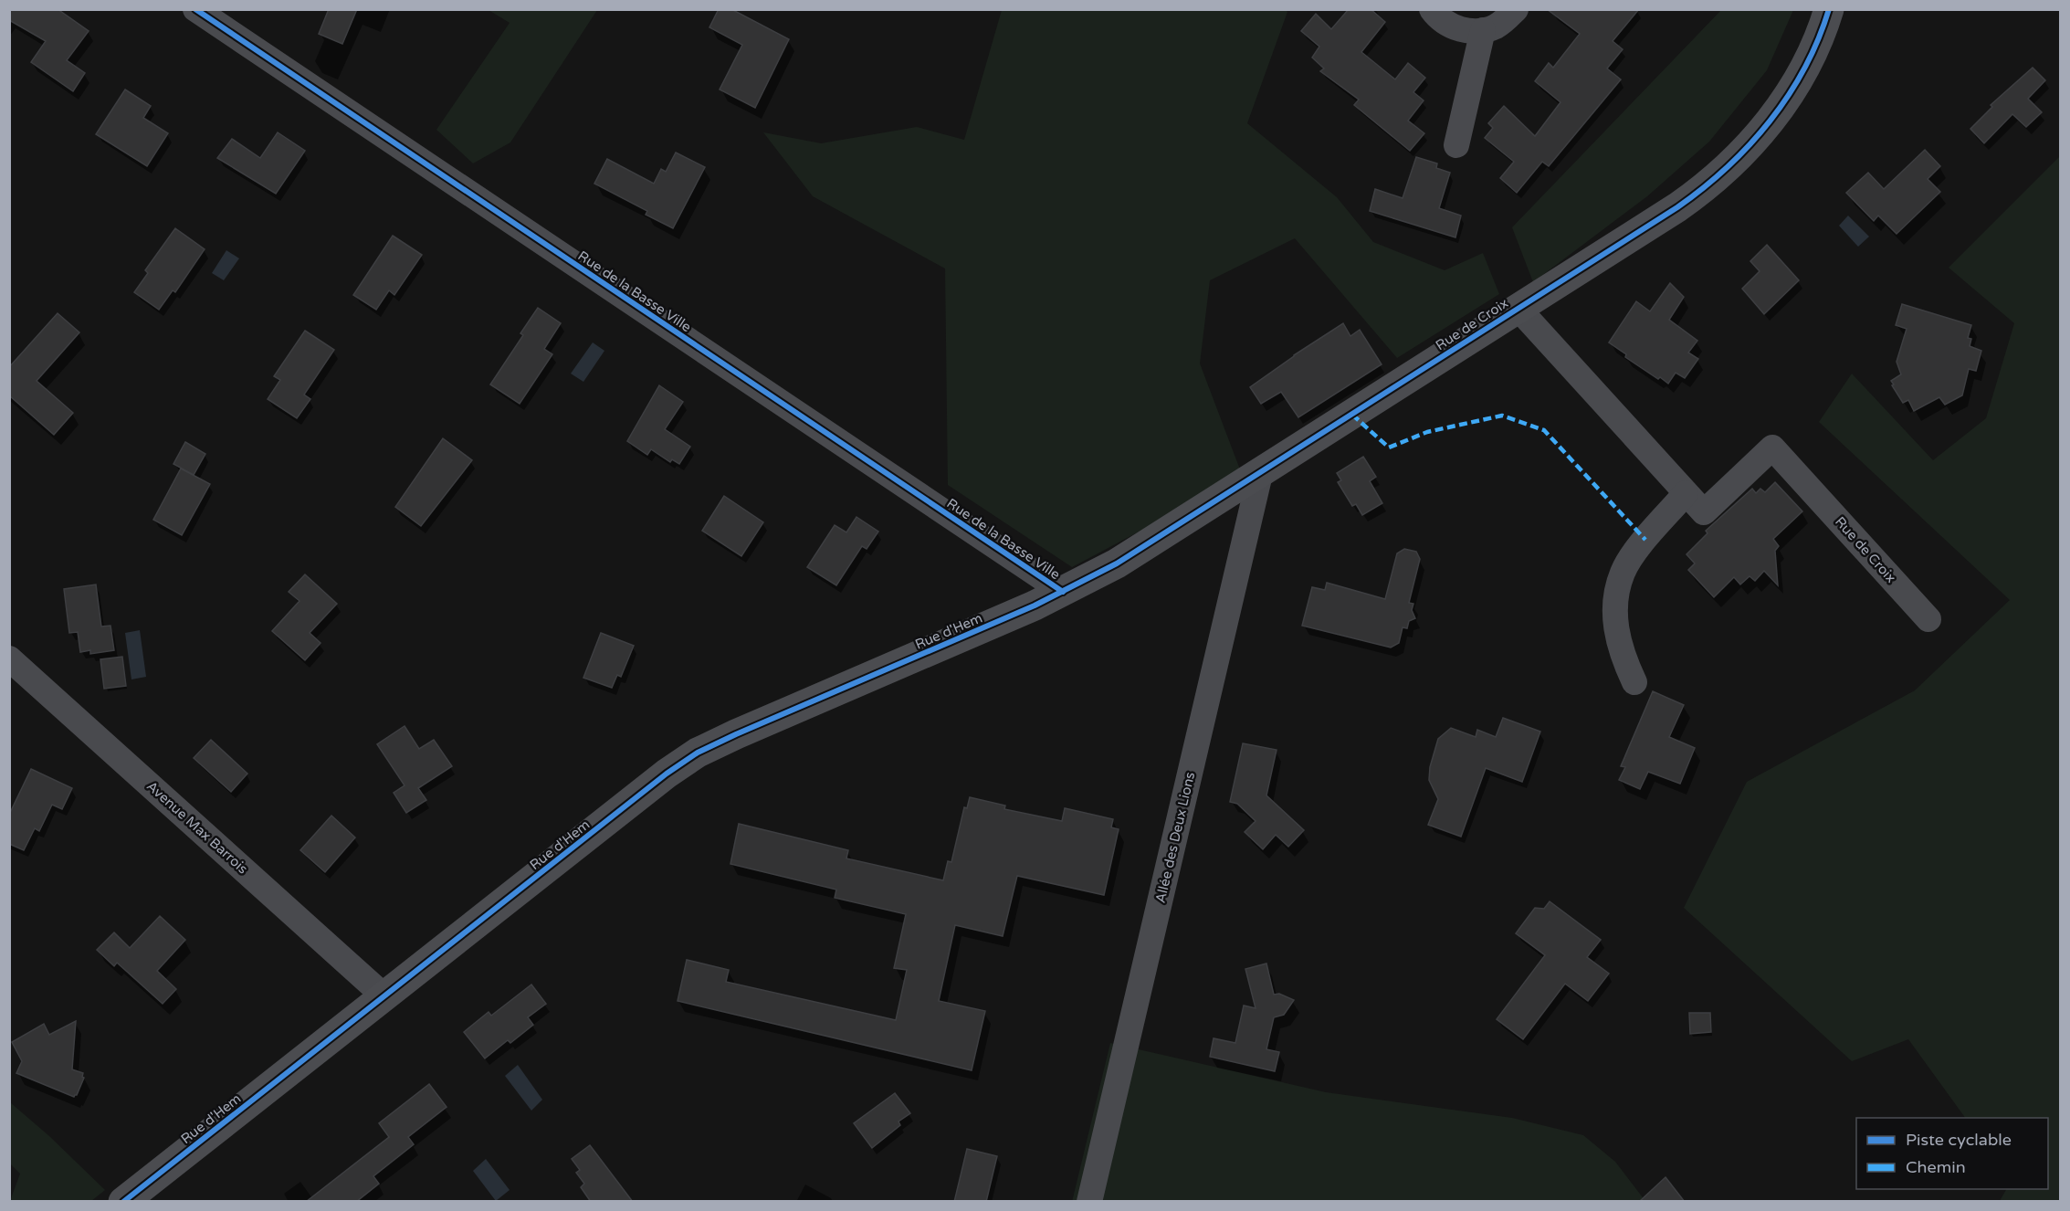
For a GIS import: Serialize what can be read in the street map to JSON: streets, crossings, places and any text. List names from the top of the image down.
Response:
{
  "streets": {
    "main road": ["Rue de Croix", "Rue d'Hem"],
    "street": ["Rue de la Basse Ville", "Avenue Max Barrois", "Allée des Deux Lions"]
  },
  "crossings": [
    ["Rue de la Basse Ville", "Rue de Croix"],
    ["Rue de la Basse Ville", "Rue d'Hem"],
    ["Rue de Croix", "Rue d'Hem"],
    ["Rue de Croix", "Allée des Deux Lions"],
    ["Rue d'Hem", "Avenue Max Barrois"]
  ],
  "legend": ["Piste cyclable", "Chemin"]
}
